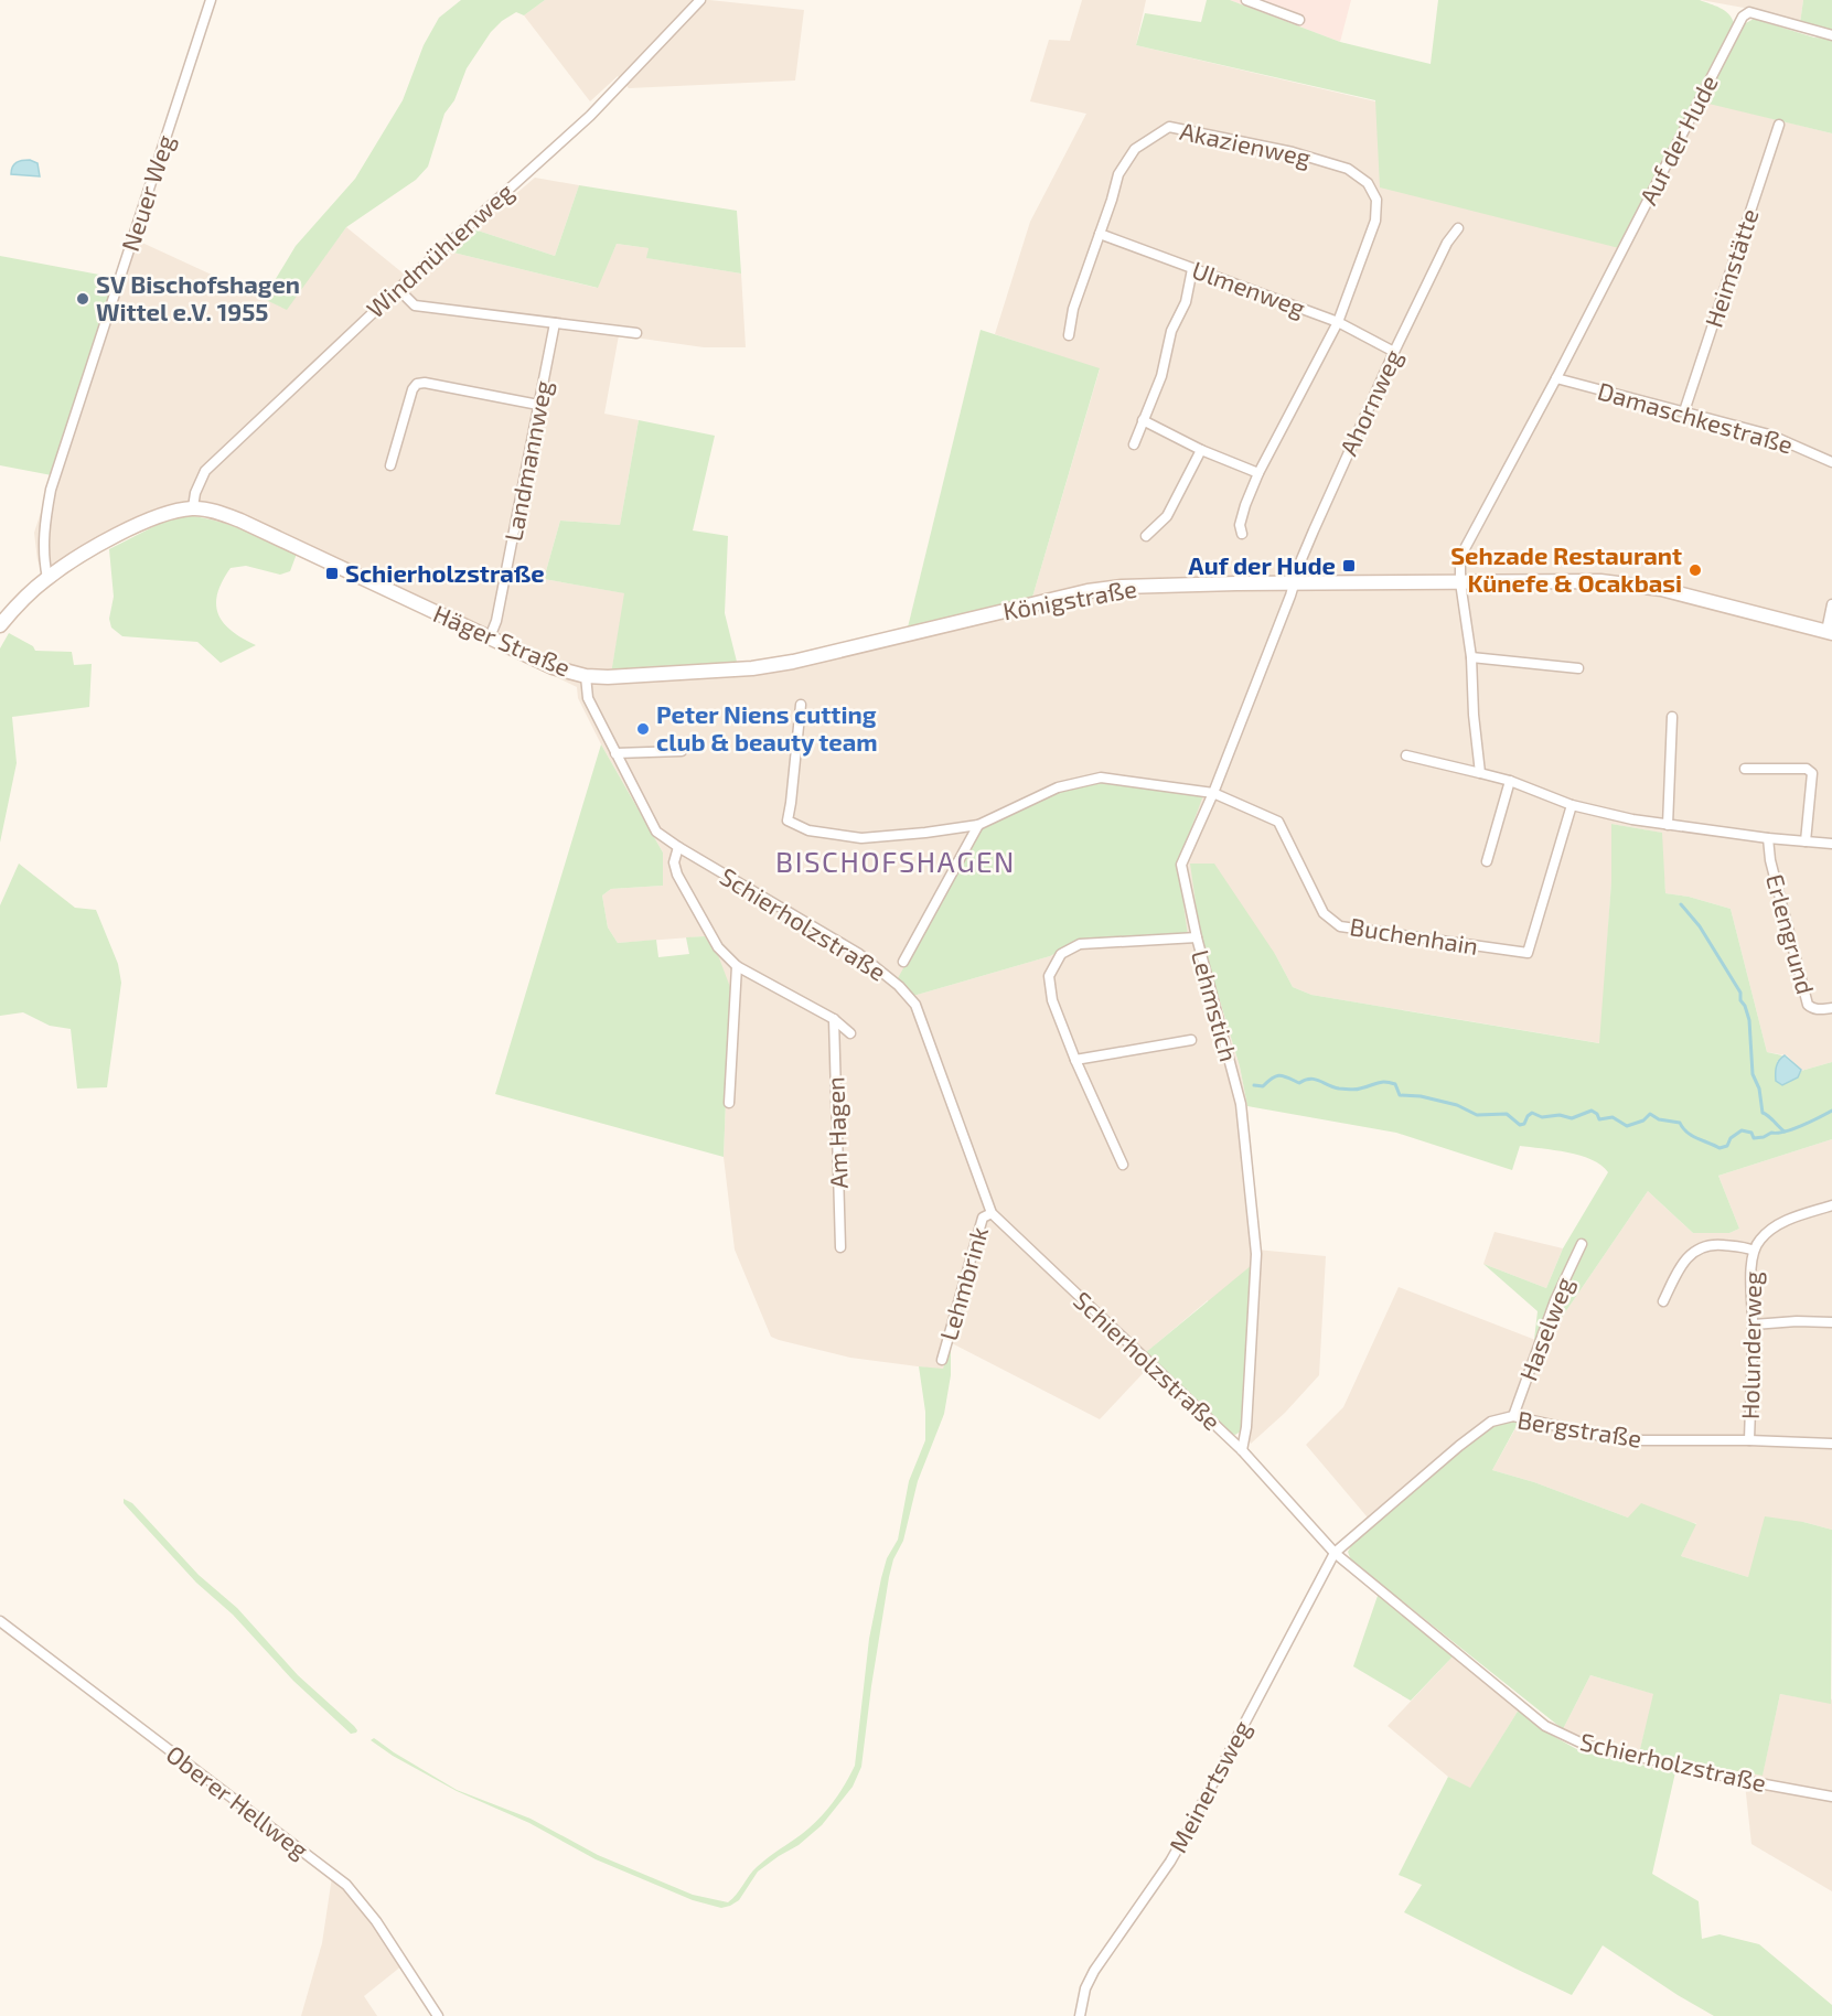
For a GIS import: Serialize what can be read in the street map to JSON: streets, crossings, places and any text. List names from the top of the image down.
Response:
{
  "streets": {
    "main road": ["Königstraße", "Häger Straße"],
    "street": [
      "Auf der Hude",
      "Akazienweg",
      "Neuer Weg",
      "Windmühlenweg",
      "Heimstätte",
      "Ulmenweg",
      "Ahornweg",
      "Damaschkestraße",
      "Landmannweg",
      "Schierholzstraße",
      "Erlengrund",
      "Buchenhain",
      "Lehmstich",
      "Am Hagen",
      "Lehmbrink",
      "Haselweg",
      "Holunderweg",
      "Bergstraße",
      "Meinertsweg",
      "Oberer Hellweg"
    ]
  },
  "crossings": [
    ["Auf der Hude", "Damaschkestraße"],
    ["Auf der Hude", "Königstraße"],
    ["Akazienweg", "Ulmenweg"],
    ["Neuer Weg", "Häger Straße"],
    ["Windmühlenweg", "Häger Straße"],
    ["Heimstätte", "Damaschkestraße"],
    ["Ulmenweg", "Ahornweg"],
    ["Ahornweg", "Königstraße"],
    ["Ahornweg", "Lehmstich"],
    ["Landmannweg", "Häger Straße"],
    ["Königstraße", "Häger Straße"],
    ["Königstraße", "Schierholzstraße"],
    ["Königstraße", "Lehmstich"],
    ["Häger Straße", "Schierholzstraße"],
    ["Schierholzstraße", "Lehmstich"],
    ["Schierholzstraße", "Lehmbrink"],
    ["Schierholzstraße", "Bergstraße"],
    ["Schierholzstraße", "Meinertsweg"],
    ["Buchenhain", "Lehmstich"],
    ["Haselweg", "Bergstraße"],
    ["Holunderweg", "Bergstraße"],
    ["Bergstraße", "Meinertsweg"]
  ],
  "districts": ["BISCHOFSHAGEN"],
  "places": {
    "other": ["SV Bischofshagen Wittel e.V. 1955", "Sehzade Restaurant Künefe & Ocakbasi", "Peter Niens cutting club & beauty team"],
    "transit": ["Auf der Hude", "Schierholzstraße"]
  }
}
